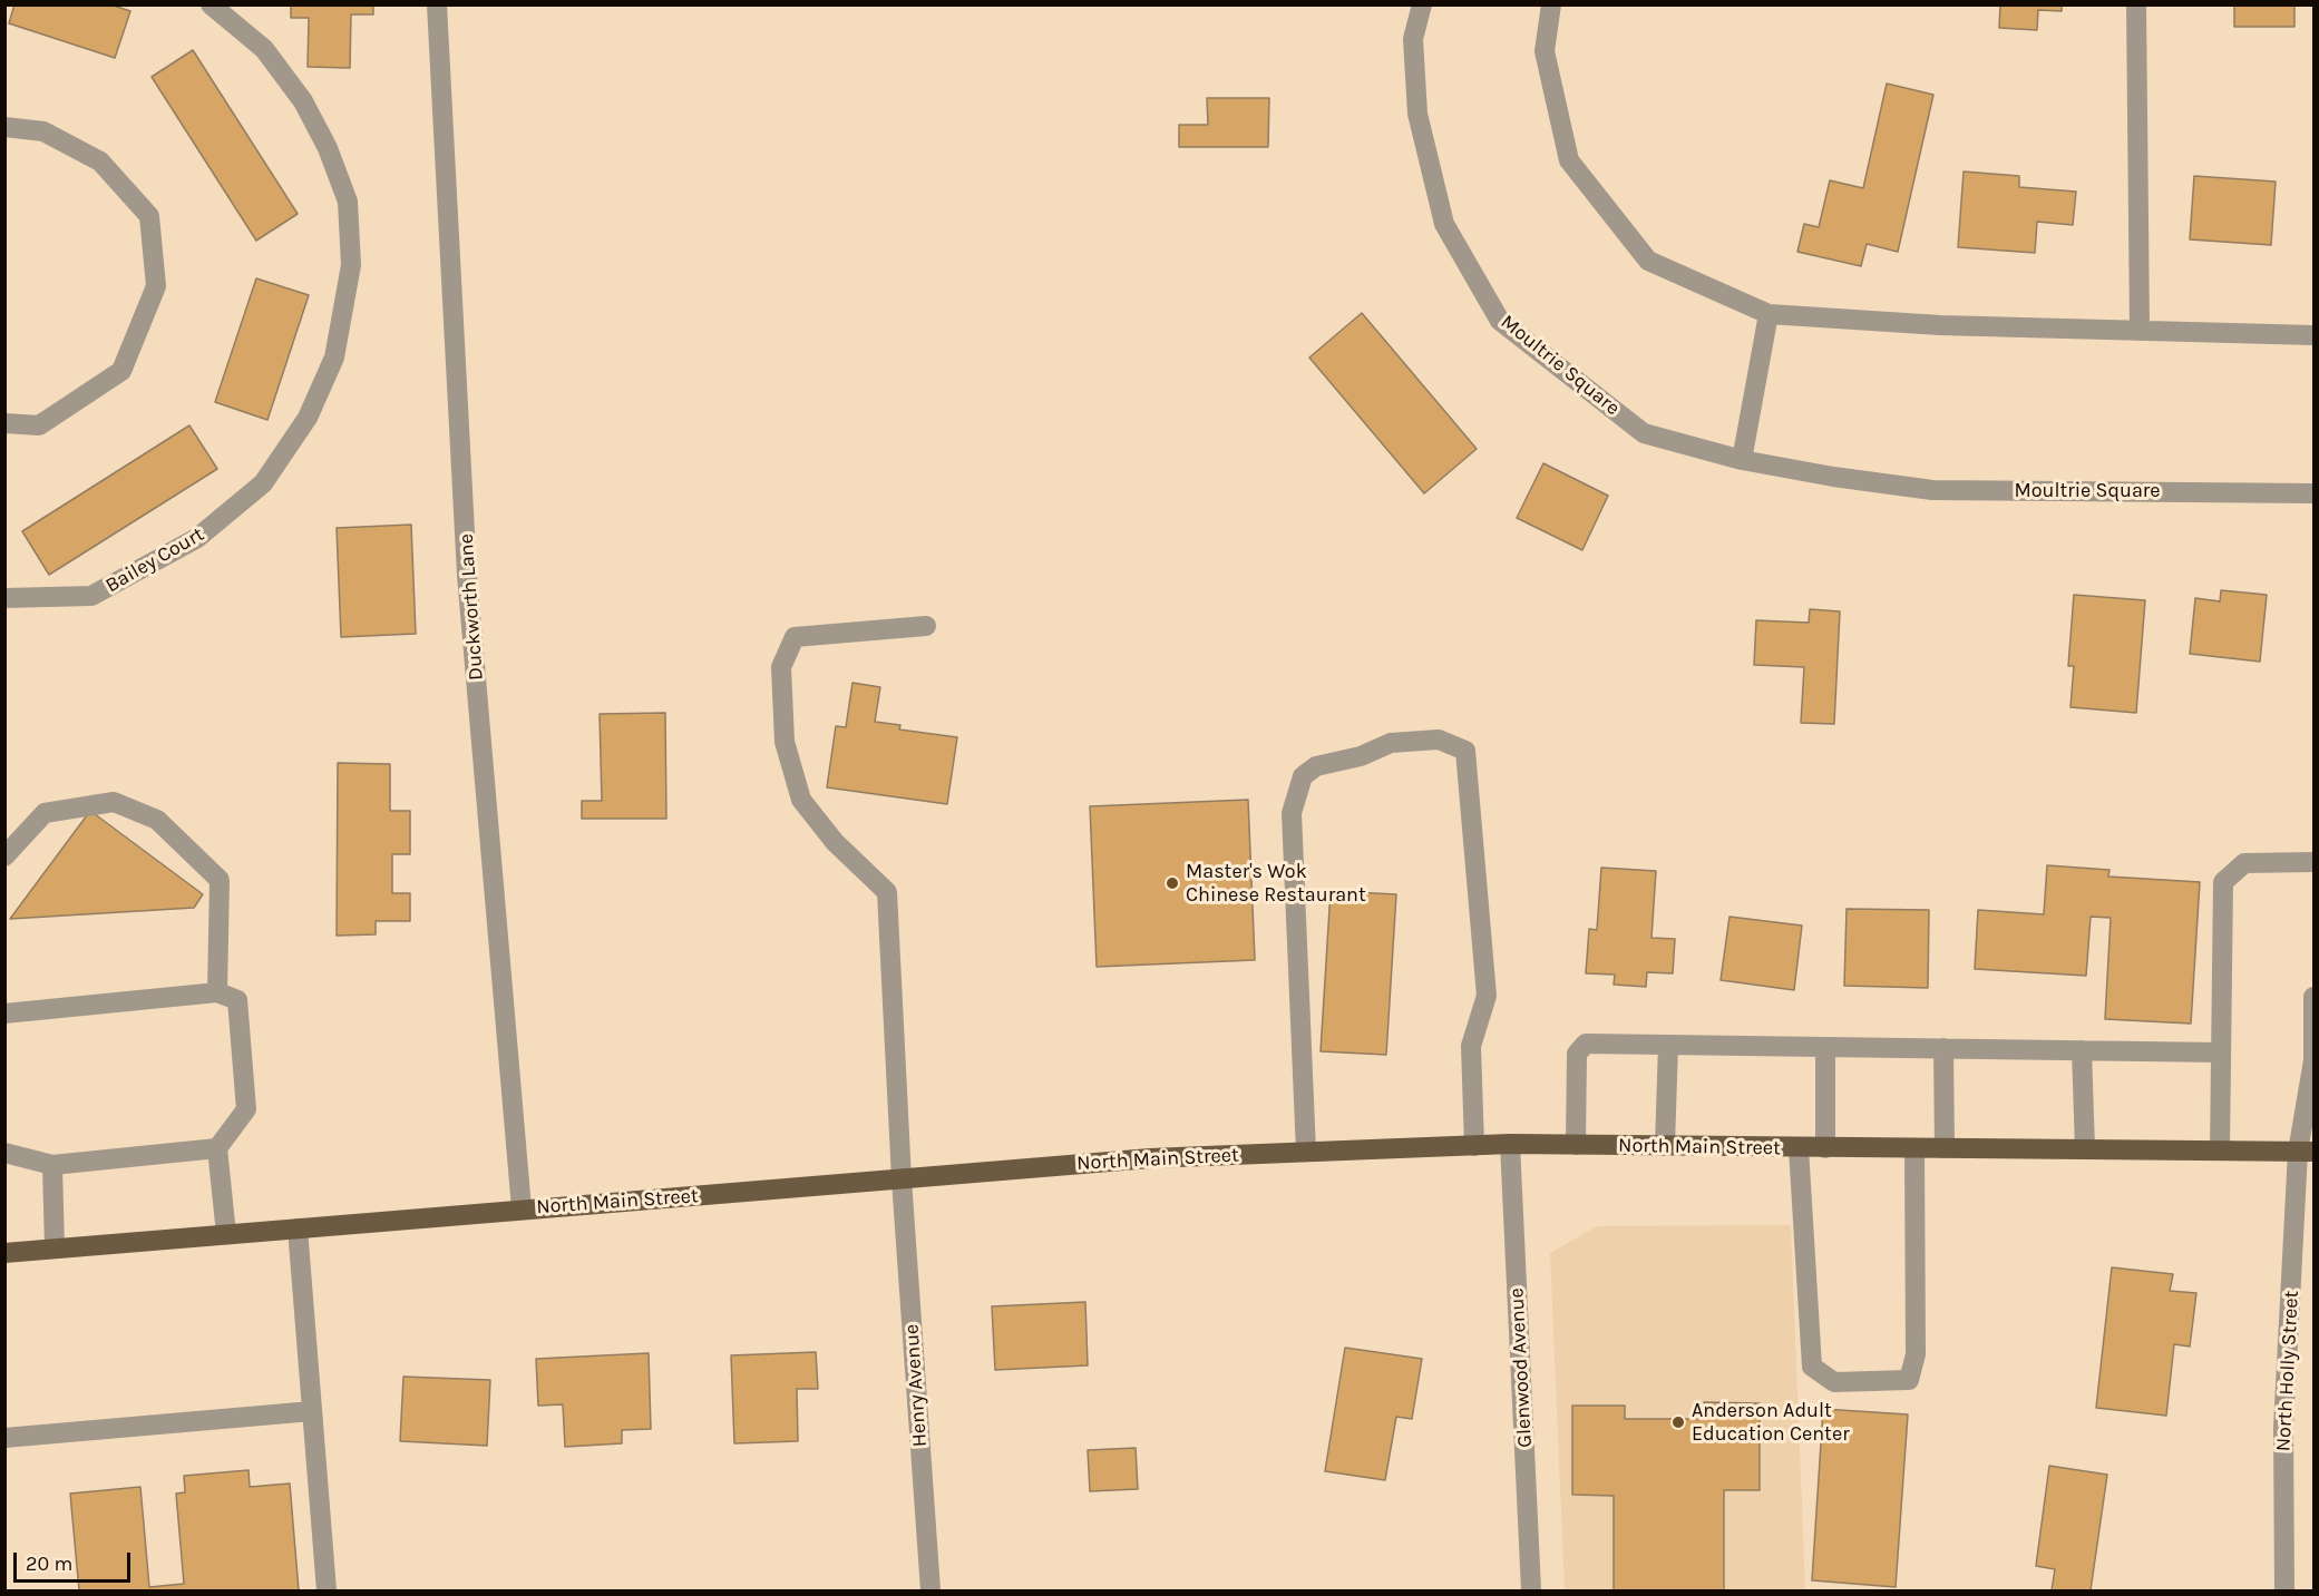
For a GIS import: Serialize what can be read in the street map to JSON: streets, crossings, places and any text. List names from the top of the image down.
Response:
{
  "streets": {
    "main road": ["North Main Street"],
    "street": [
      "Moultrie Square",
      "Bailey Court",
      "Duckworth Lane",
      "Glenwood Avenue",
      "North Holly Street",
      "Henry Avenue"
    ]
  },
  "crossings": [
    ["Duckworth Lane", "North Main Street"],
    ["North Main Street", "Glenwood Avenue"],
    ["North Main Street", "North Holly Street"],
    ["North Main Street", "Henry Avenue"]
  ],
  "places": ["Master's Wok Chinese Restaurant", "Anderson Adult Education Center"],
  "scale_bar": "20 m"
}
